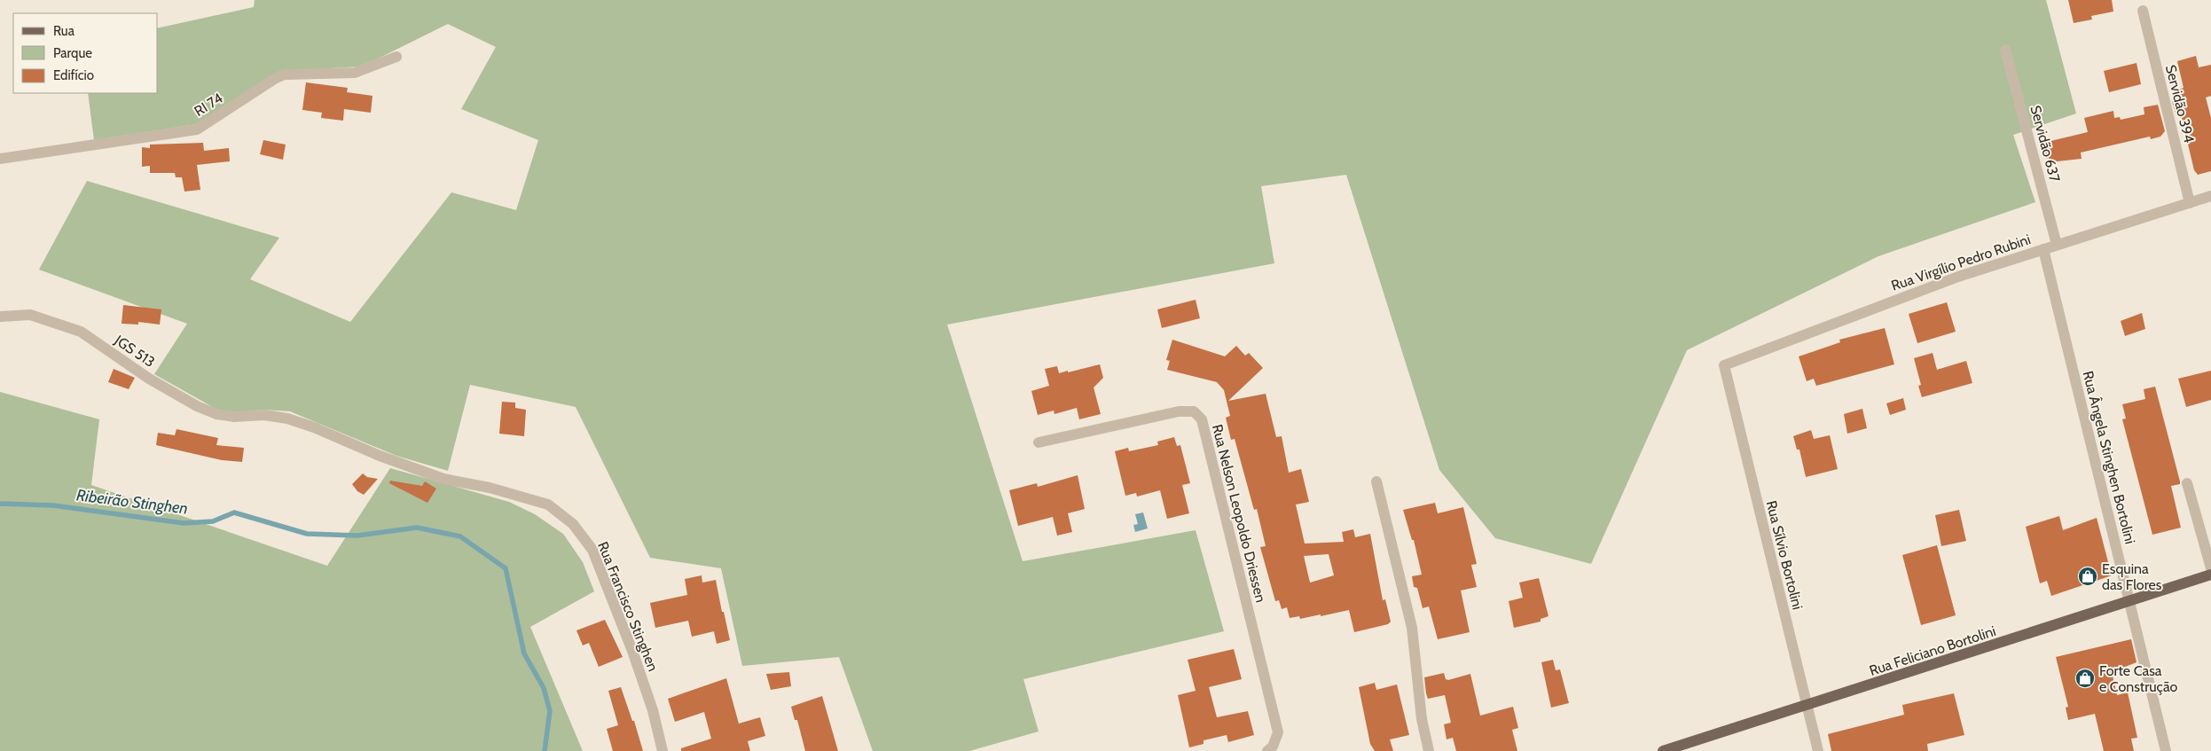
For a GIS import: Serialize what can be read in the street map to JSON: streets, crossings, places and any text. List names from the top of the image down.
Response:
{
  "streets": {
    "main road": ["Rua Feliciano Bortolini"],
    "street": [
      "Servidão 394",
      "RI 74",
      "Servidão 637",
      "Rua Virgílio Pedro Rubini",
      "JGS 513",
      "Rua Ângela Stinghen Bortolini",
      "Rua Nelson Leopoldo Driessen",
      "Rua Sílvio Bortolini",
      "Rua Francisco Stinghen"
    ]
  },
  "crossings": [
    ["Servidão 394", "Rua Virgílio Pedro Rubini"],
    ["Servidão 637", "Rua Virgílio Pedro Rubini"],
    ["Rua Virgílio Pedro Rubini", "Rua Ângela Stinghen Bortolini"],
    ["Rua Virgílio Pedro Rubini", "Rua Sílvio Bortolini"],
    ["JGS 513", "Rua Francisco Stinghen"],
    ["Rua Ângela Stinghen Bortolini", "Rua Feliciano Bortolini"],
    ["Rua Sílvio Bortolini", "Rua Feliciano Bortolini"]
  ],
  "water": ["Ribeirão Stinghen"],
  "places": {
    "shop": ["Esquina das Flores", "Forte Casa e Construção"]
  },
  "legend": ["Rua", "Parque", "Edifício"]
}
